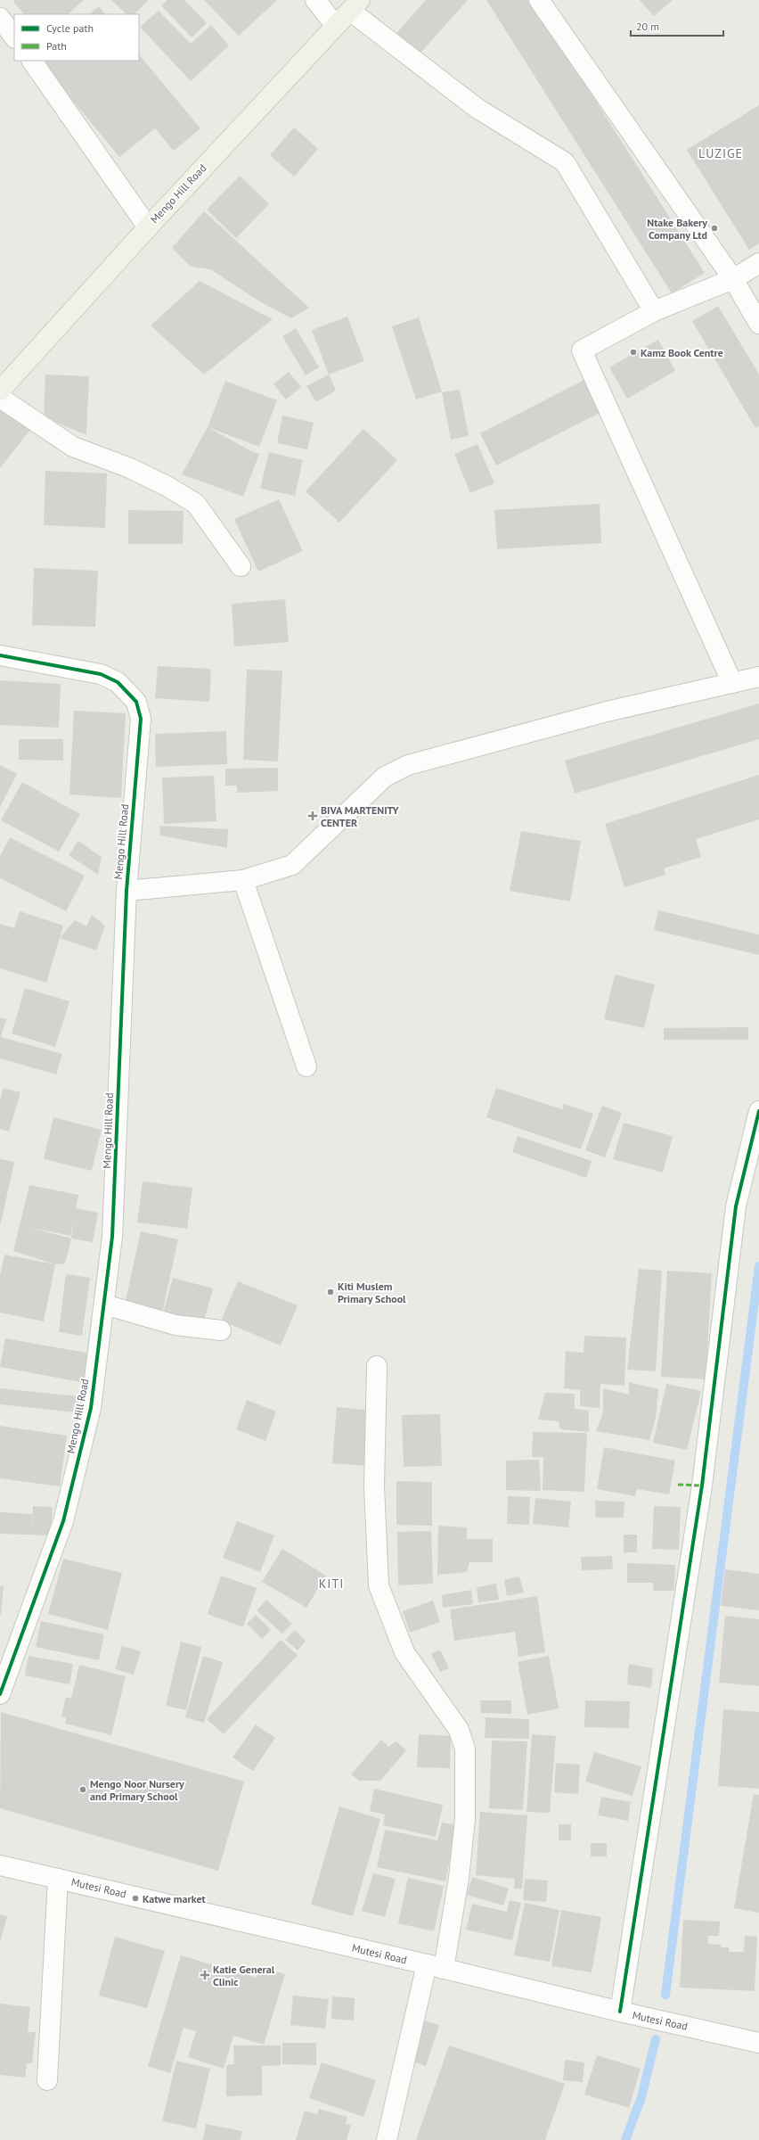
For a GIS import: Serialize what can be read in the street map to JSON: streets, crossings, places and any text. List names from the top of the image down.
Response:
{
  "streets": {
    "main road": ["Mengo Hill Road"],
    "street": ["Mutesi Road"]
  },
  "districts": ["LUZIGE", "KITI"],
  "places": {
    "other": [
      "Ntake Bakery Company Ltd",
      "Kamz Book Centre",
      "Kiti Muslem Primary School",
      "Mengo Noor Nursery and Primary School",
      "Katwe market"
    ],
    "health": ["BIVA MARTENITY CENTER", "Katie General Clinic"]
  },
  "legend": ["Cycle path", "Path"],
  "scale_bar": "20 m"
}
